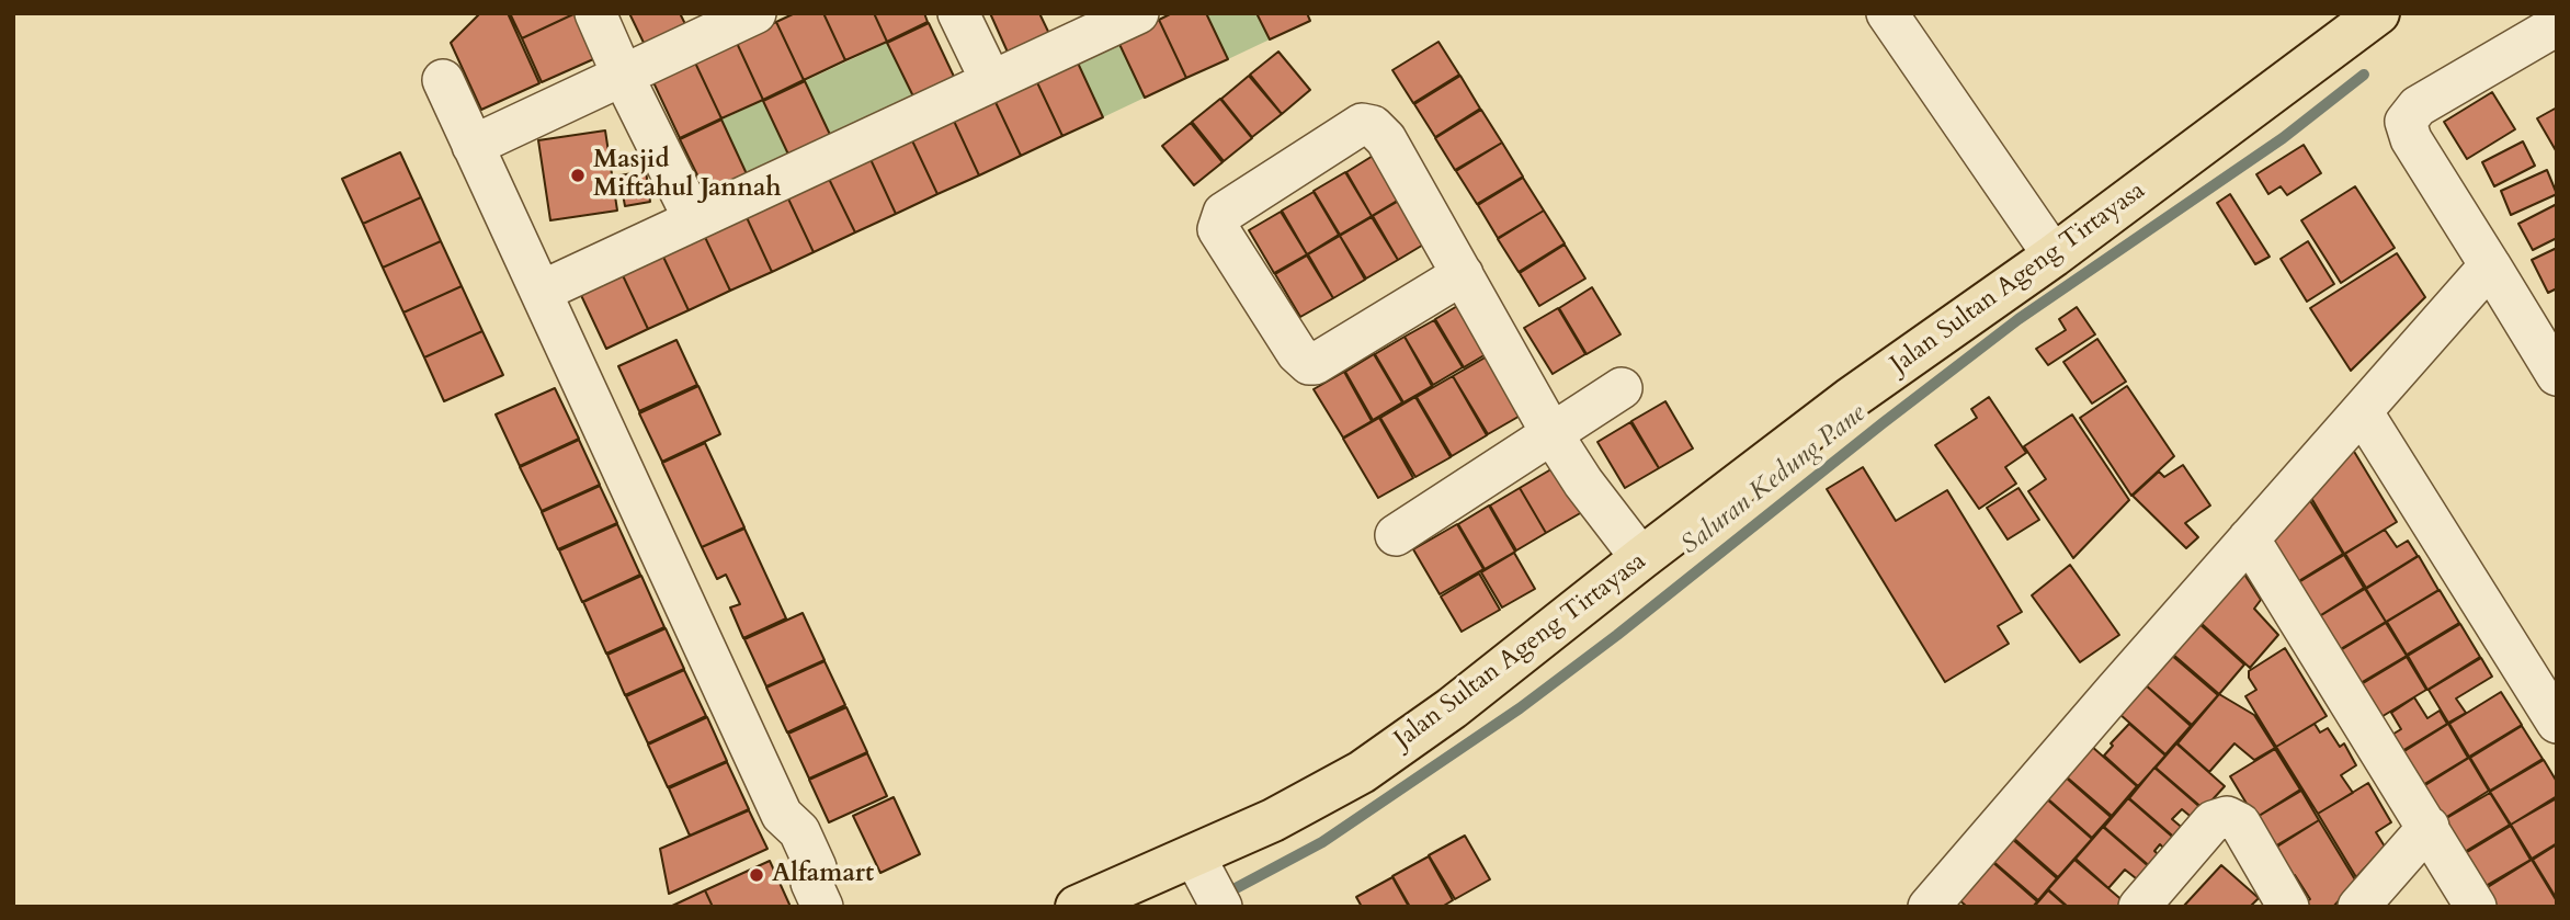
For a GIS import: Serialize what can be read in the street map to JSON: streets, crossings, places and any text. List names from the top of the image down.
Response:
{
  "streets": {
    "main road": ["Jalan Sultan Ageng Tirtayasa"]
  },
  "water": ["Saluran Kedung Pane"],
  "places": ["Masjid Miftahul Jannah", "Alfamart"]
}
